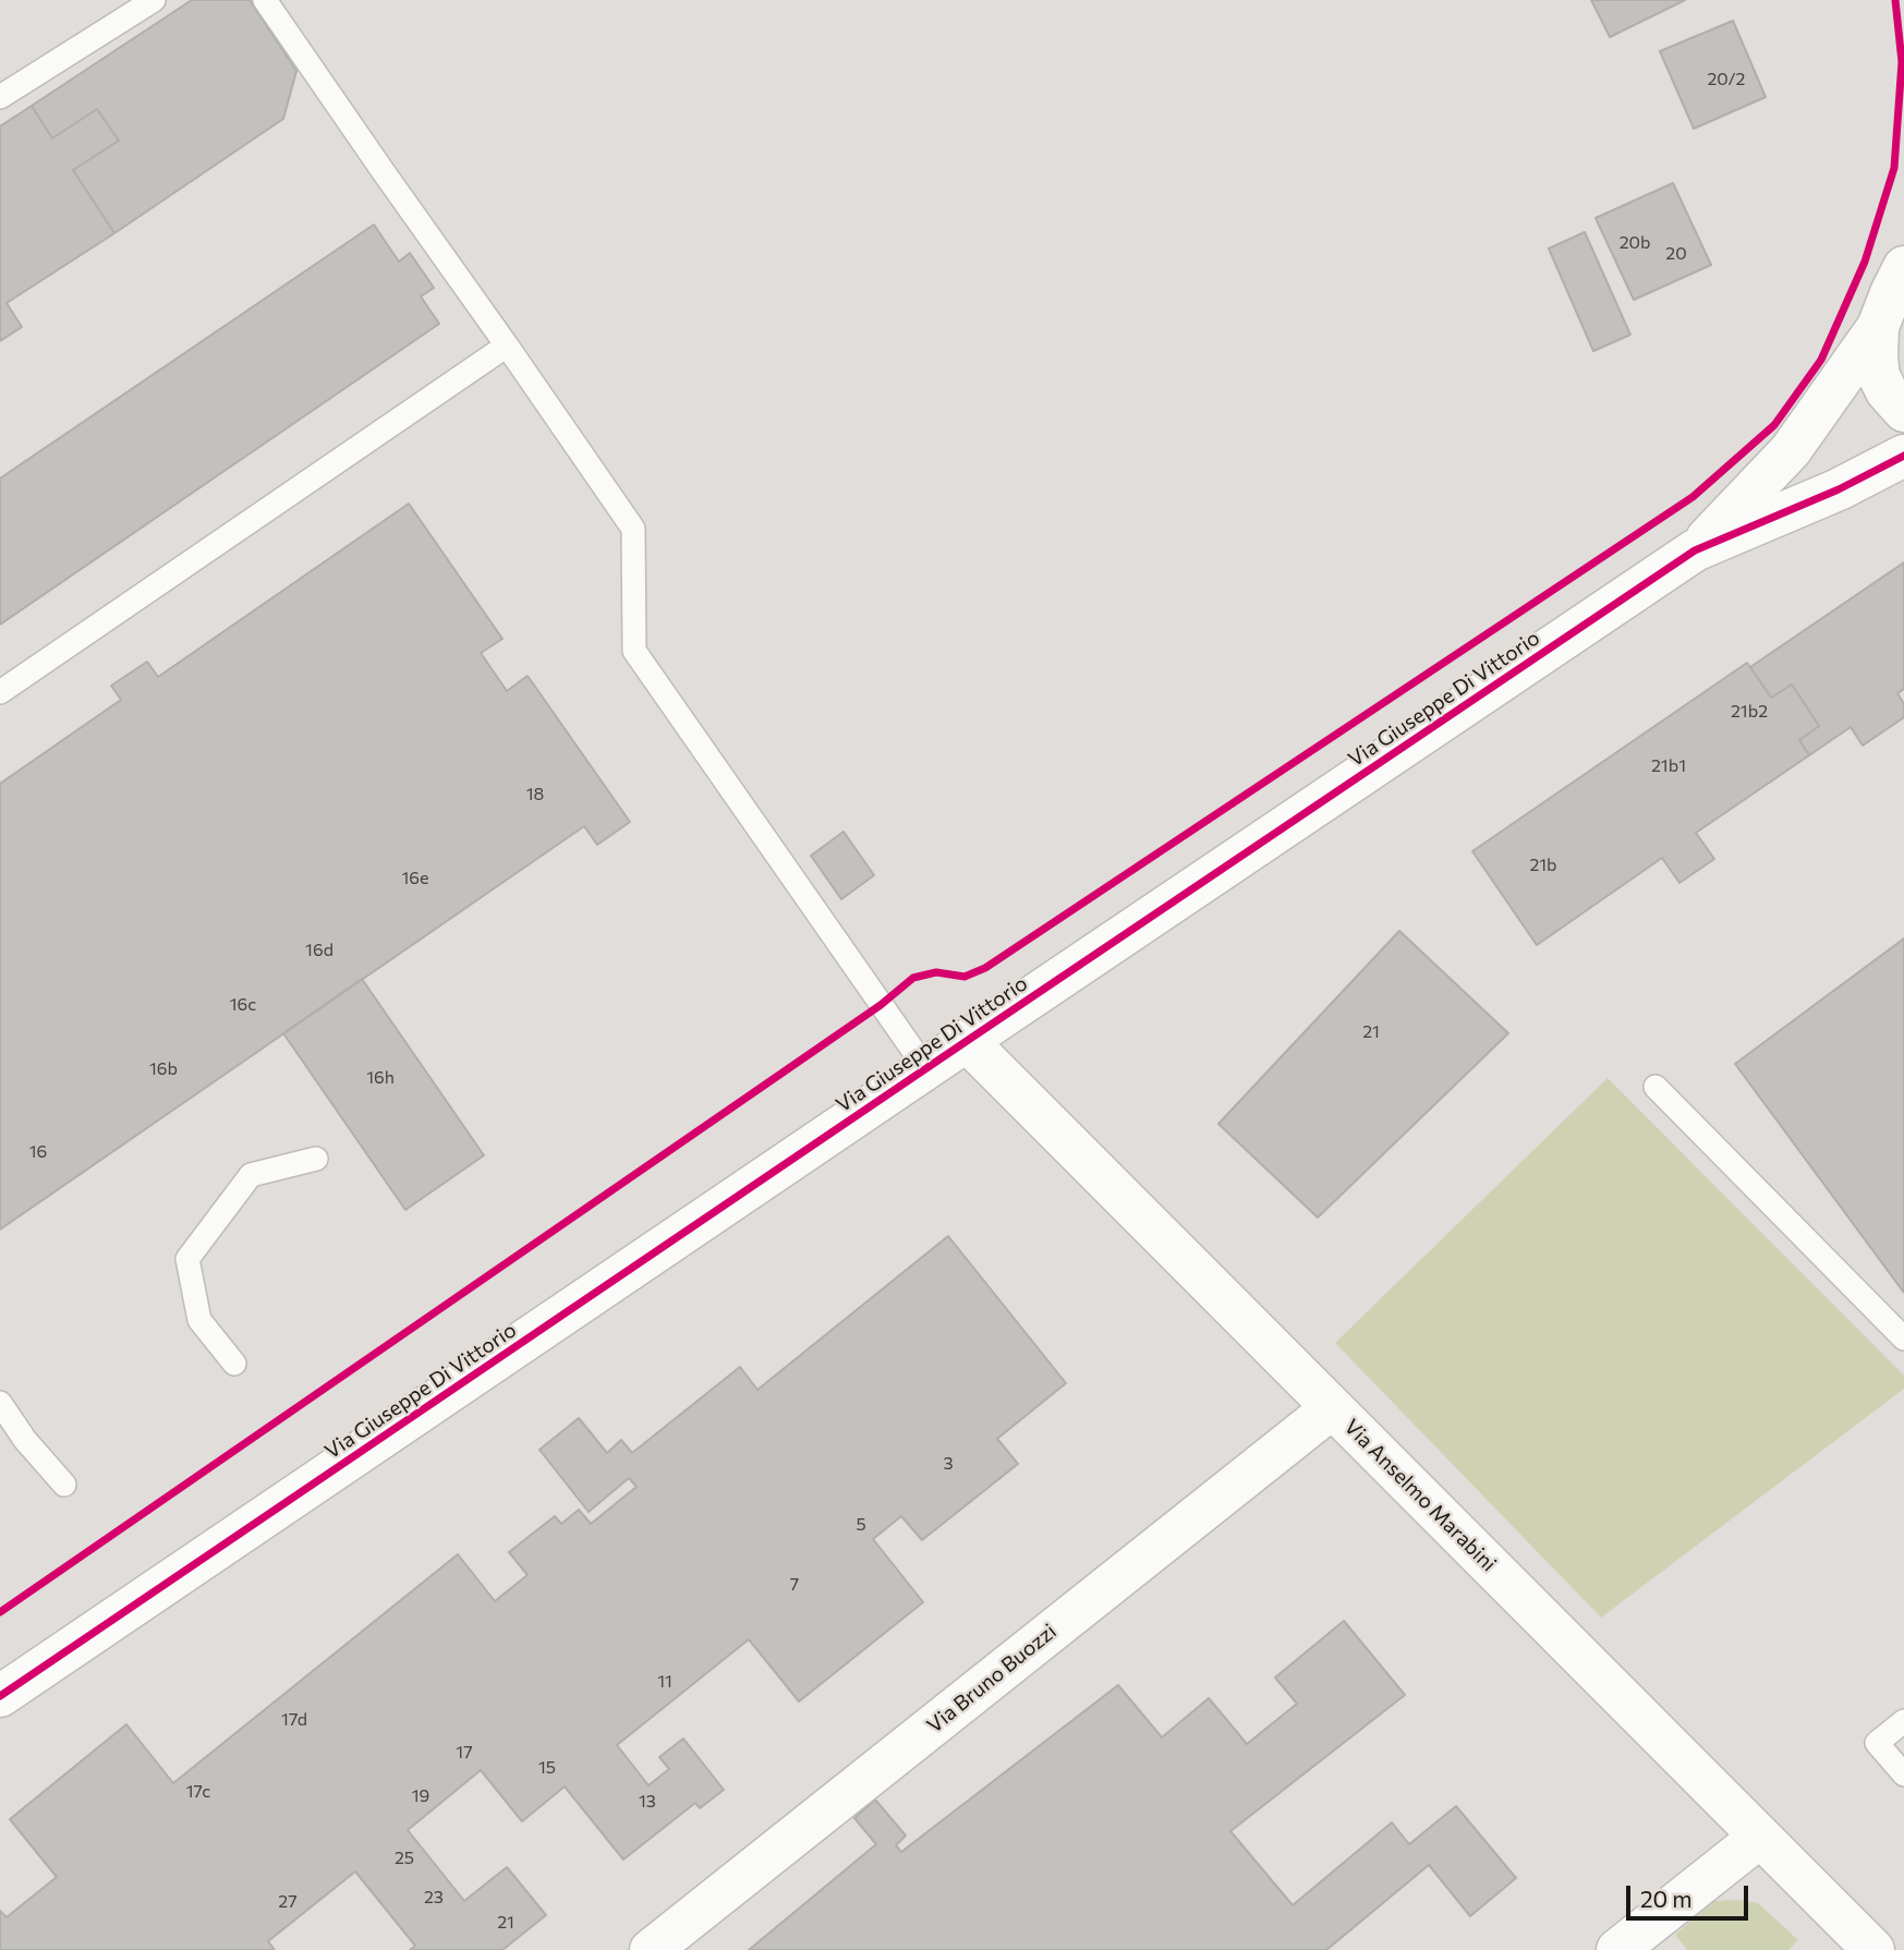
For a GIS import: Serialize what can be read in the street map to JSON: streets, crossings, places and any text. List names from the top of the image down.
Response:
{
  "streets": {
    "street": ["Via Giuseppe Di Vittorio", "Via Anselmo Marabini", "Via Bruno Buozzi"]
  },
  "crossings": [
    ["Via Giuseppe Di Vittorio", "Via Anselmo Marabini"],
    ["Via Anselmo Marabini", "Via Bruno Buozzi"]
  ],
  "house_numbers": [
    "20/2",
    "20b",
    "20",
    "21b2",
    "21b1",
    "18",
    "21b",
    "16e",
    "16d",
    "16c",
    "21",
    "16b",
    "16h",
    "16",
    "3",
    "5",
    "7",
    "11",
    "17d",
    "17",
    "15",
    "17c",
    "19",
    "13",
    "25",
    "23",
    "27",
    "21"
  ],
  "scale_bar": "20 m"
}
